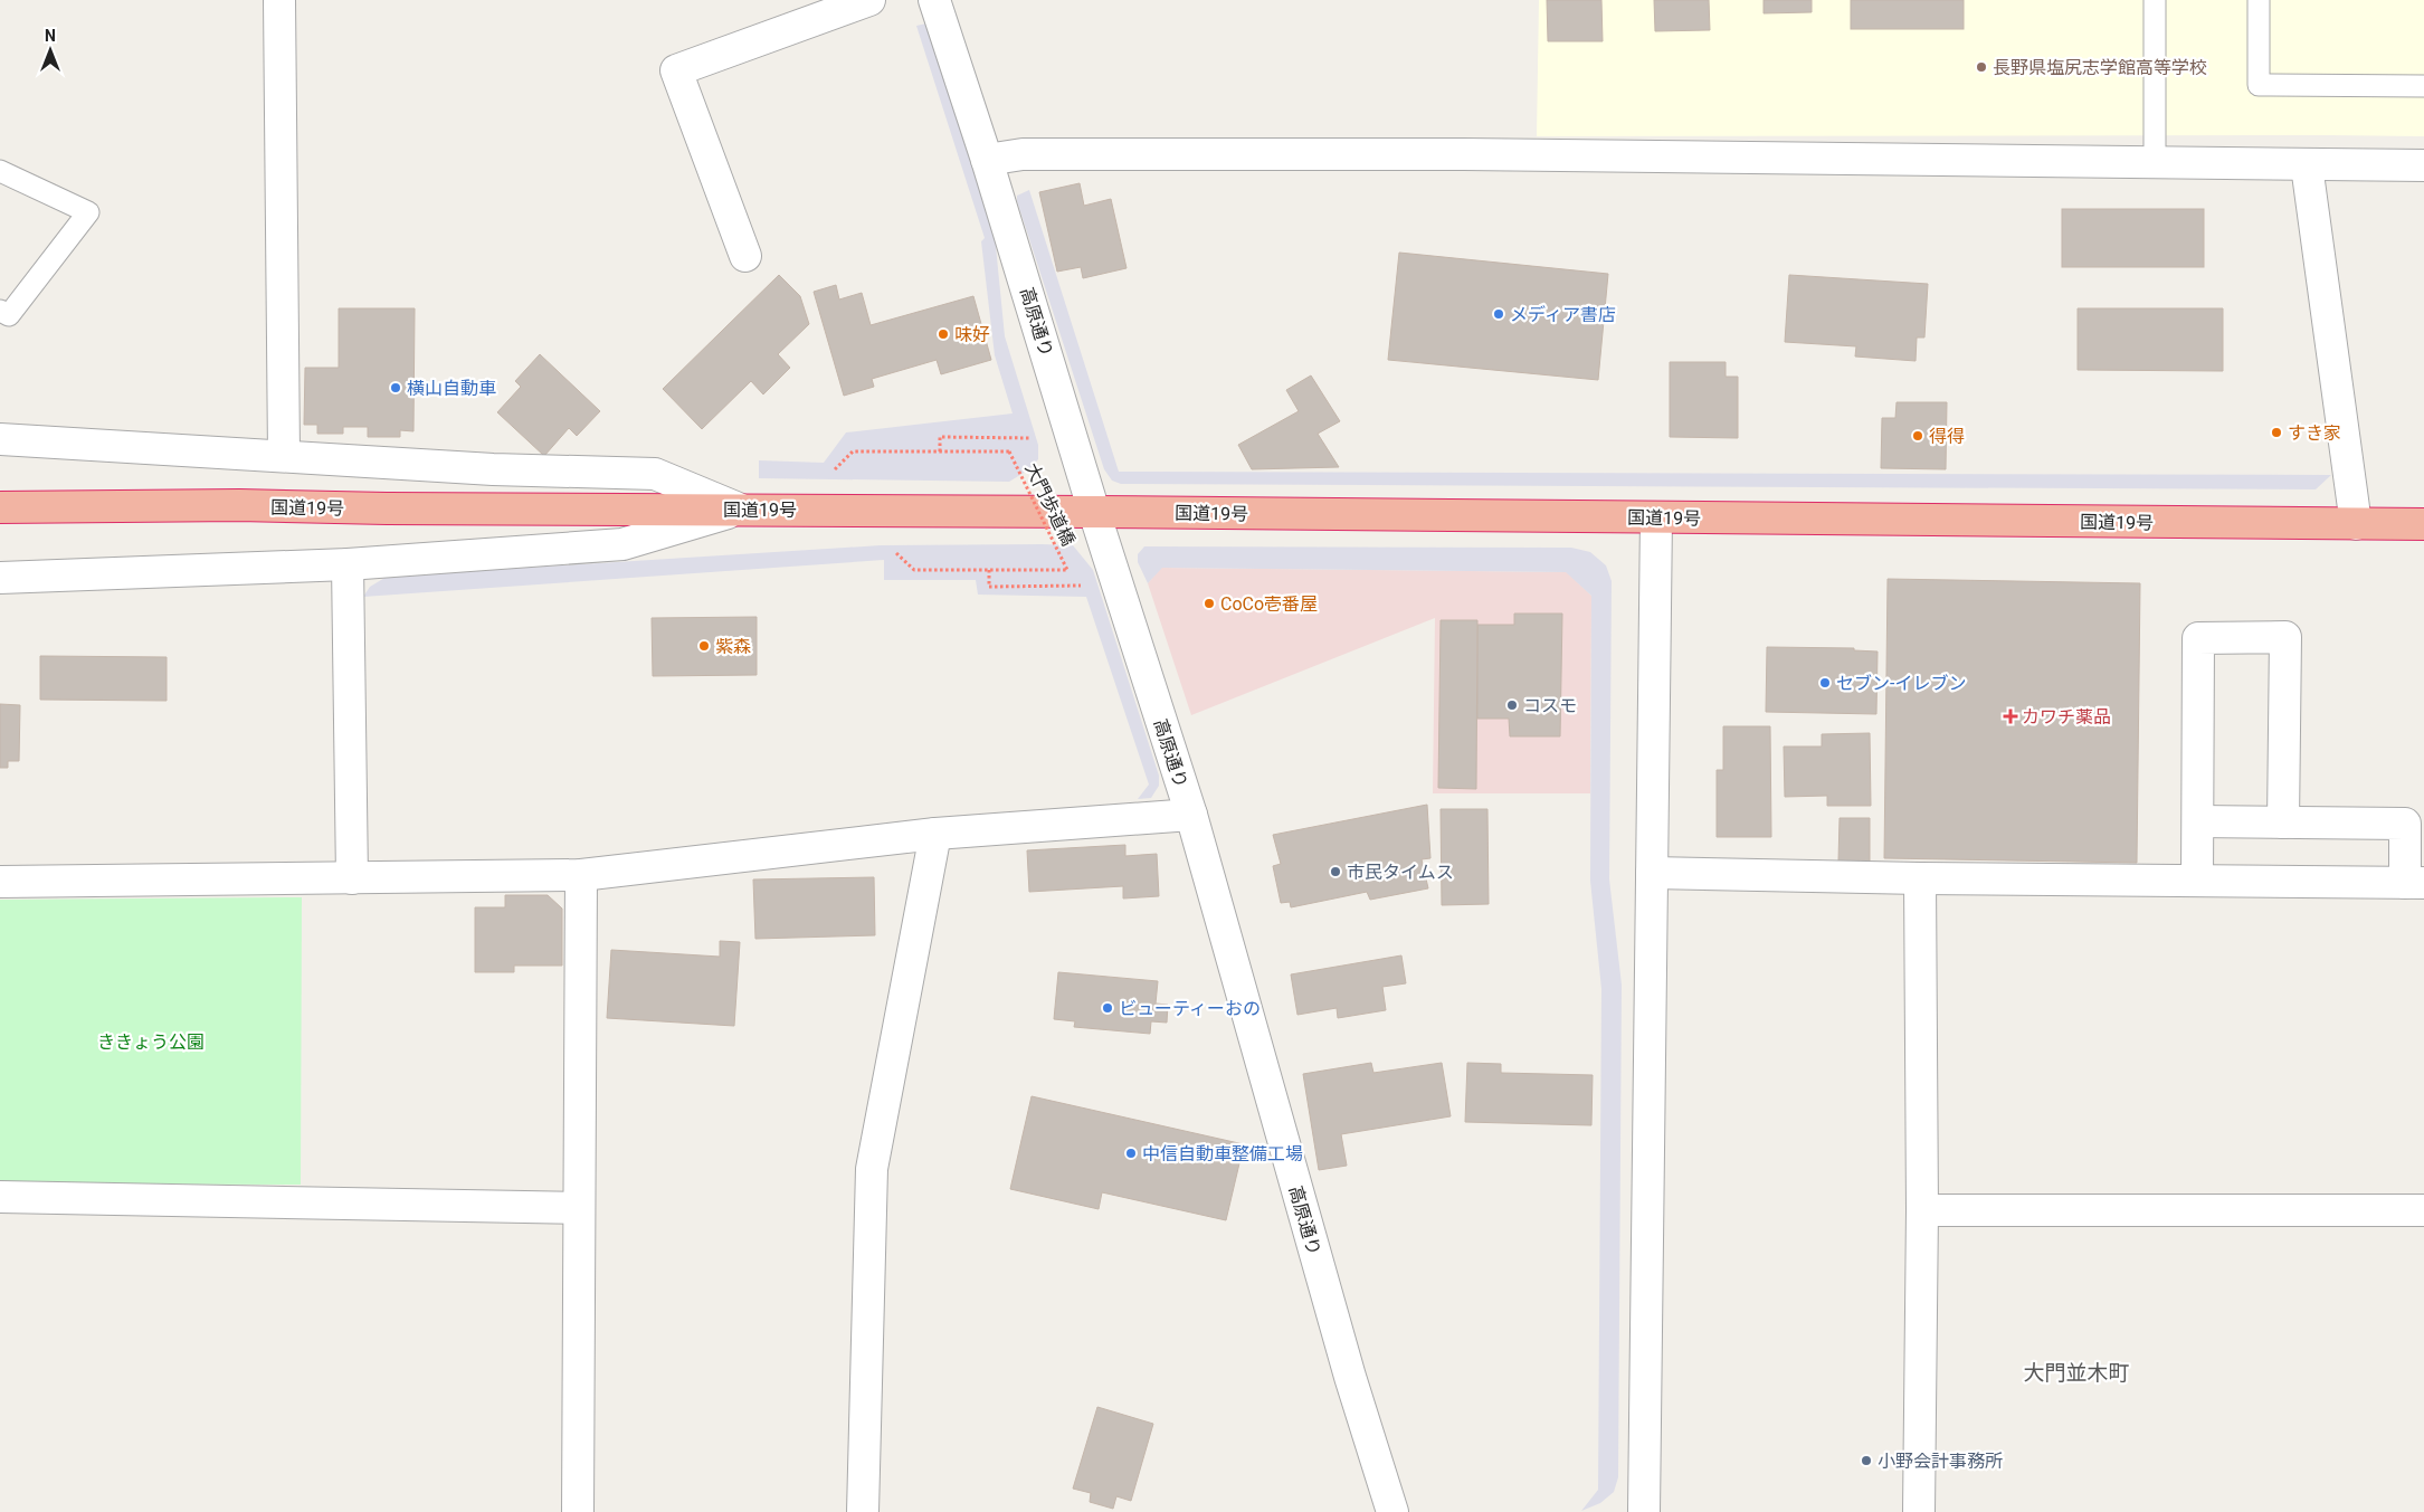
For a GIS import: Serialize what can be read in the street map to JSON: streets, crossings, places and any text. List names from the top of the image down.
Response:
{
  "streets": {
    "highway": ["国道19号"],
    "street": ["高原通り"],
    "path": ["大門歩道橋"]
  },
  "crossings": [
    ["高原通り", "国道19号"]
  ],
  "districts": ["大門並木町"],
  "parks": ["ききょう公園"],
  "places": {
    "other": [
      "長野県塩尻志学館高等学校",
      "メディア書店",
      "味好",
      "横山自動車",
      "すき家",
      "得得",
      "CoCo壱番屋",
      "紫森",
      "セブン-イレブン",
      "コスモ",
      "市民タイムス",
      "ビューティーおの",
      "中信自動車整備工場",
      "小野会計事務所"
    ],
    "health": ["カワチ薬品"]
  },
  "north": "top"
}
